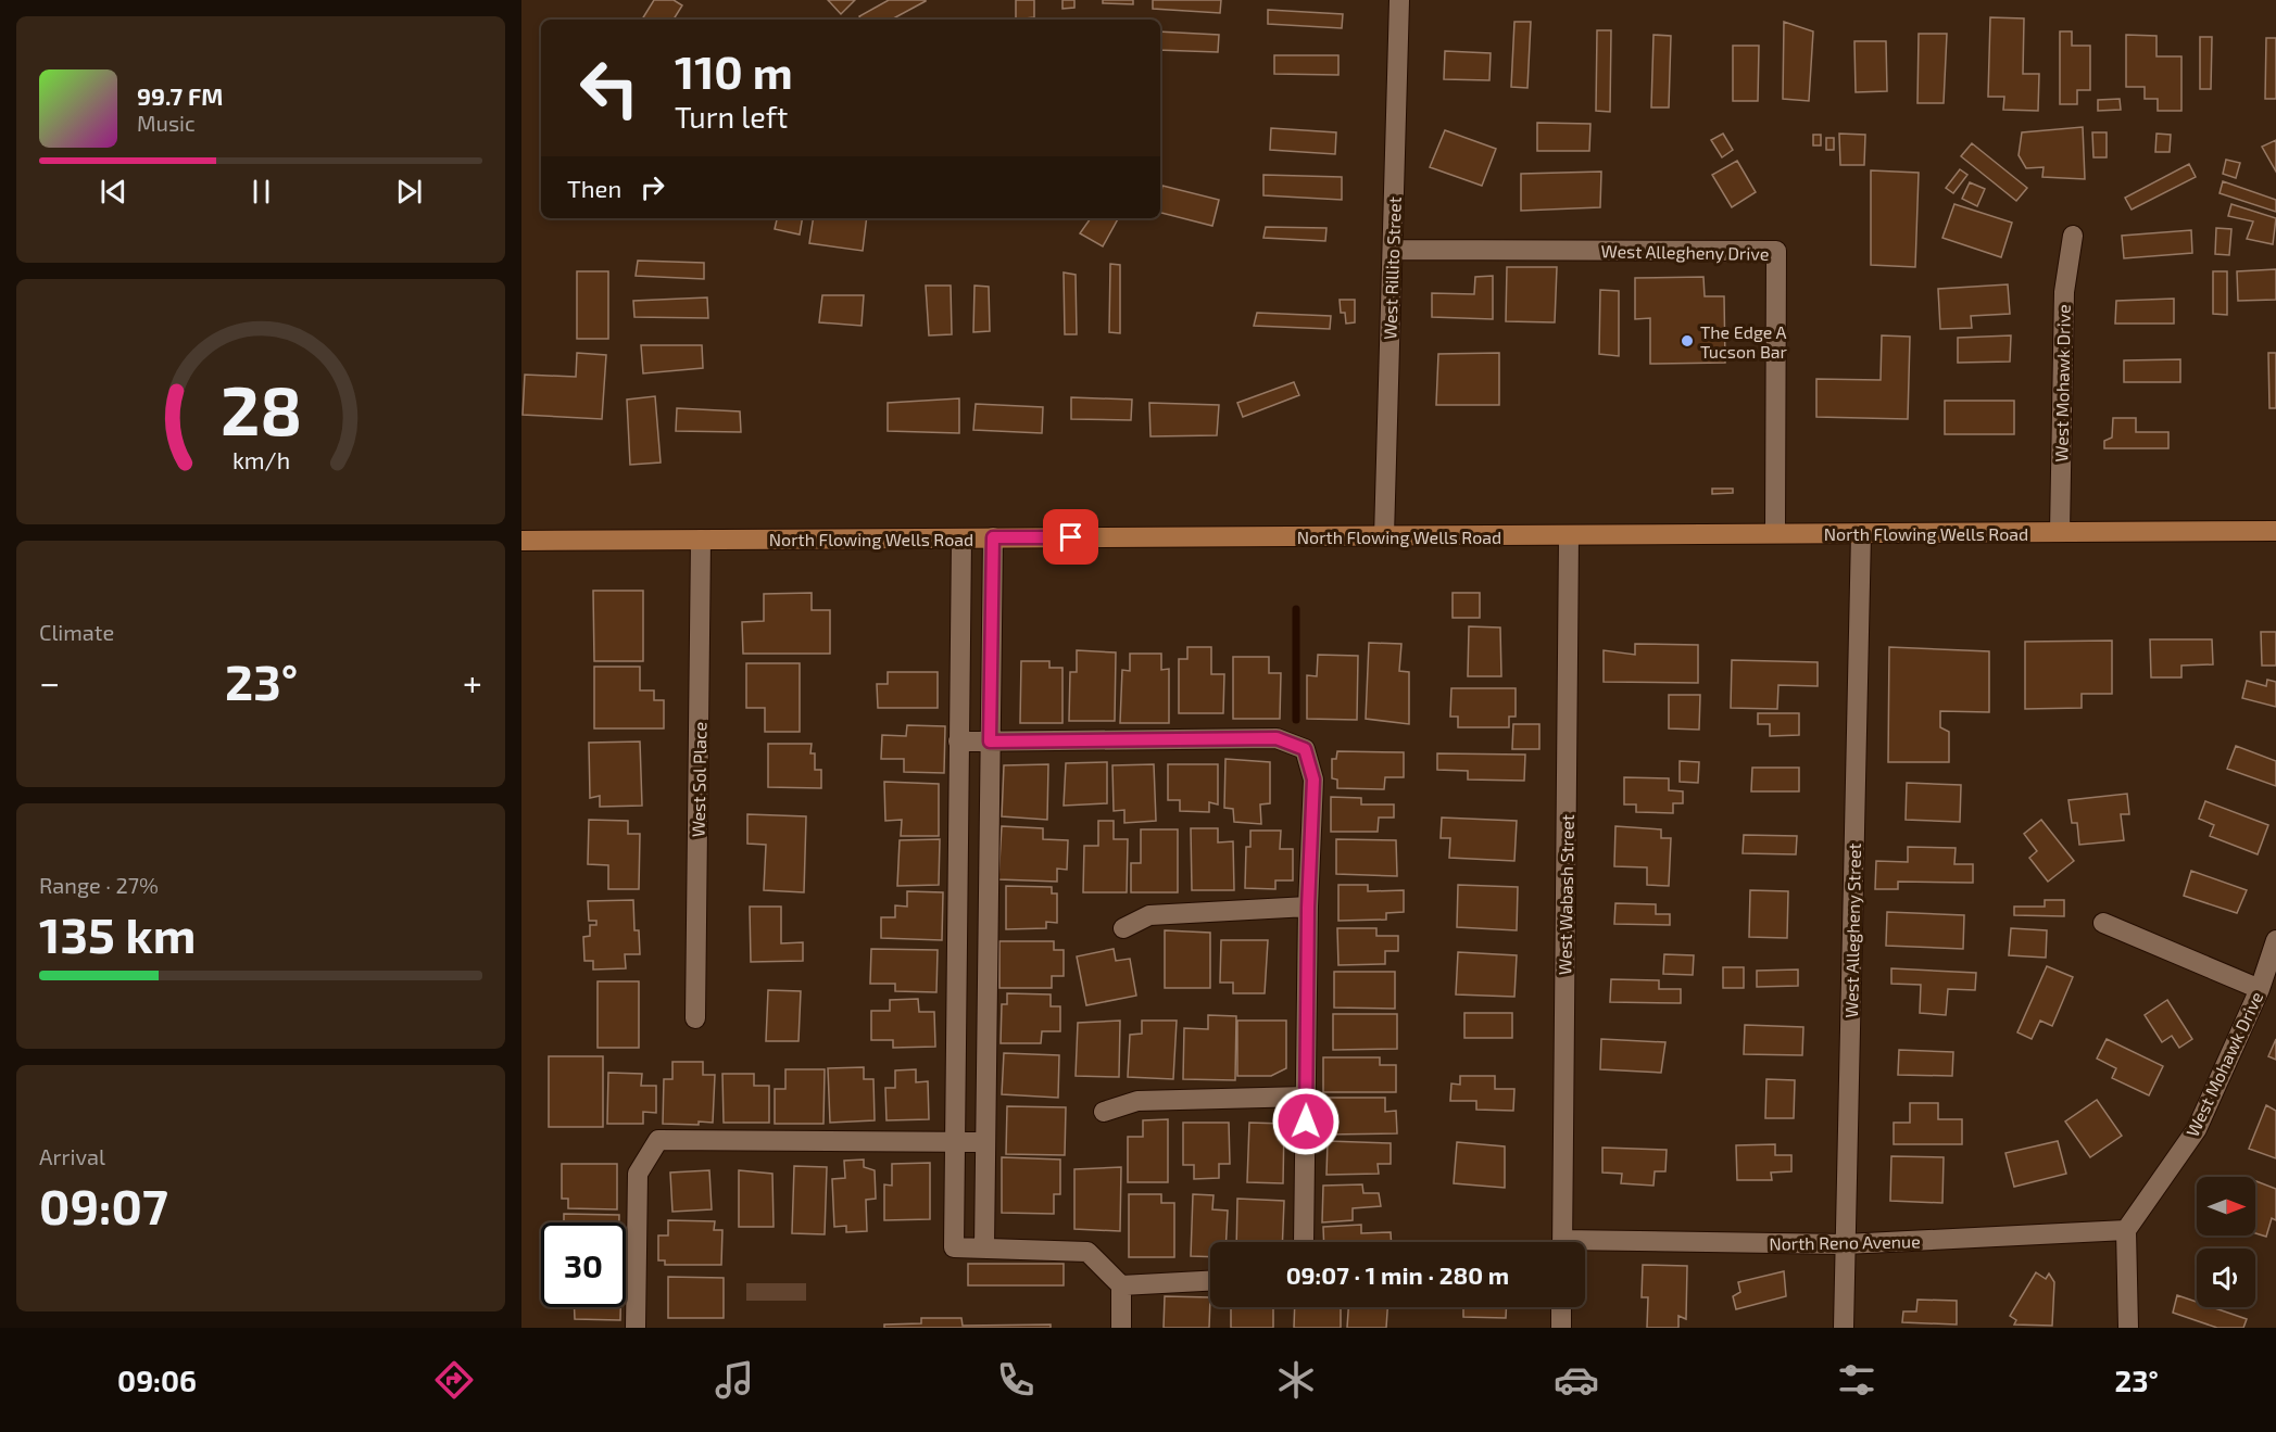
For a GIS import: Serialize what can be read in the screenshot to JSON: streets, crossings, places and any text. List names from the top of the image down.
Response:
{
  "streets": {
    "main road": ["North Flowing Wells Road"],
    "street": [
      "West Allegheny Drive",
      "West Rillito Street",
      "West Mohawk Drive",
      "West Sol Place",
      "West Wabash Street",
      "West Allegheny Street",
      "North Reno Avenue"
    ]
  },
  "crossings": [
    ["West Allegheny Drive", "West Rillito Street"],
    ["West Allegheny Drive", "North Flowing Wells Road"],
    ["West Rillito Street", "North Flowing Wells Road"],
    ["West Mohawk Drive", "North Flowing Wells Road"],
    ["West Mohawk Drive", "North Reno Avenue"],
    ["North Flowing Wells Road", "West Sol Place"],
    ["North Flowing Wells Road", "West Wabash Street"],
    ["North Flowing Wells Road", "West Allegheny Street"],
    ["West Allegheny Street", "North Reno Avenue"]
  ],
  "places": ["The Edge A Tucson Bar"],
  "north": "right",
  "page": {
    "turn": ["110 m", "Turn left"],
    "song": ["99.7 FM", "Music"],
    "then": "Then",
    "tile": [
      "Climate",
      ["Range · 27%", "135 km"],
      ["Arrival", "09:07"]
    ],
    "heat": ["−", "23°", "+"],
    "limit": "30",
    "trip": "09:07 · 1 min · 280 m",
    "tabs": ["09:06", "23°"],
    "gauge": ["28", "km/h"]
  }
}
